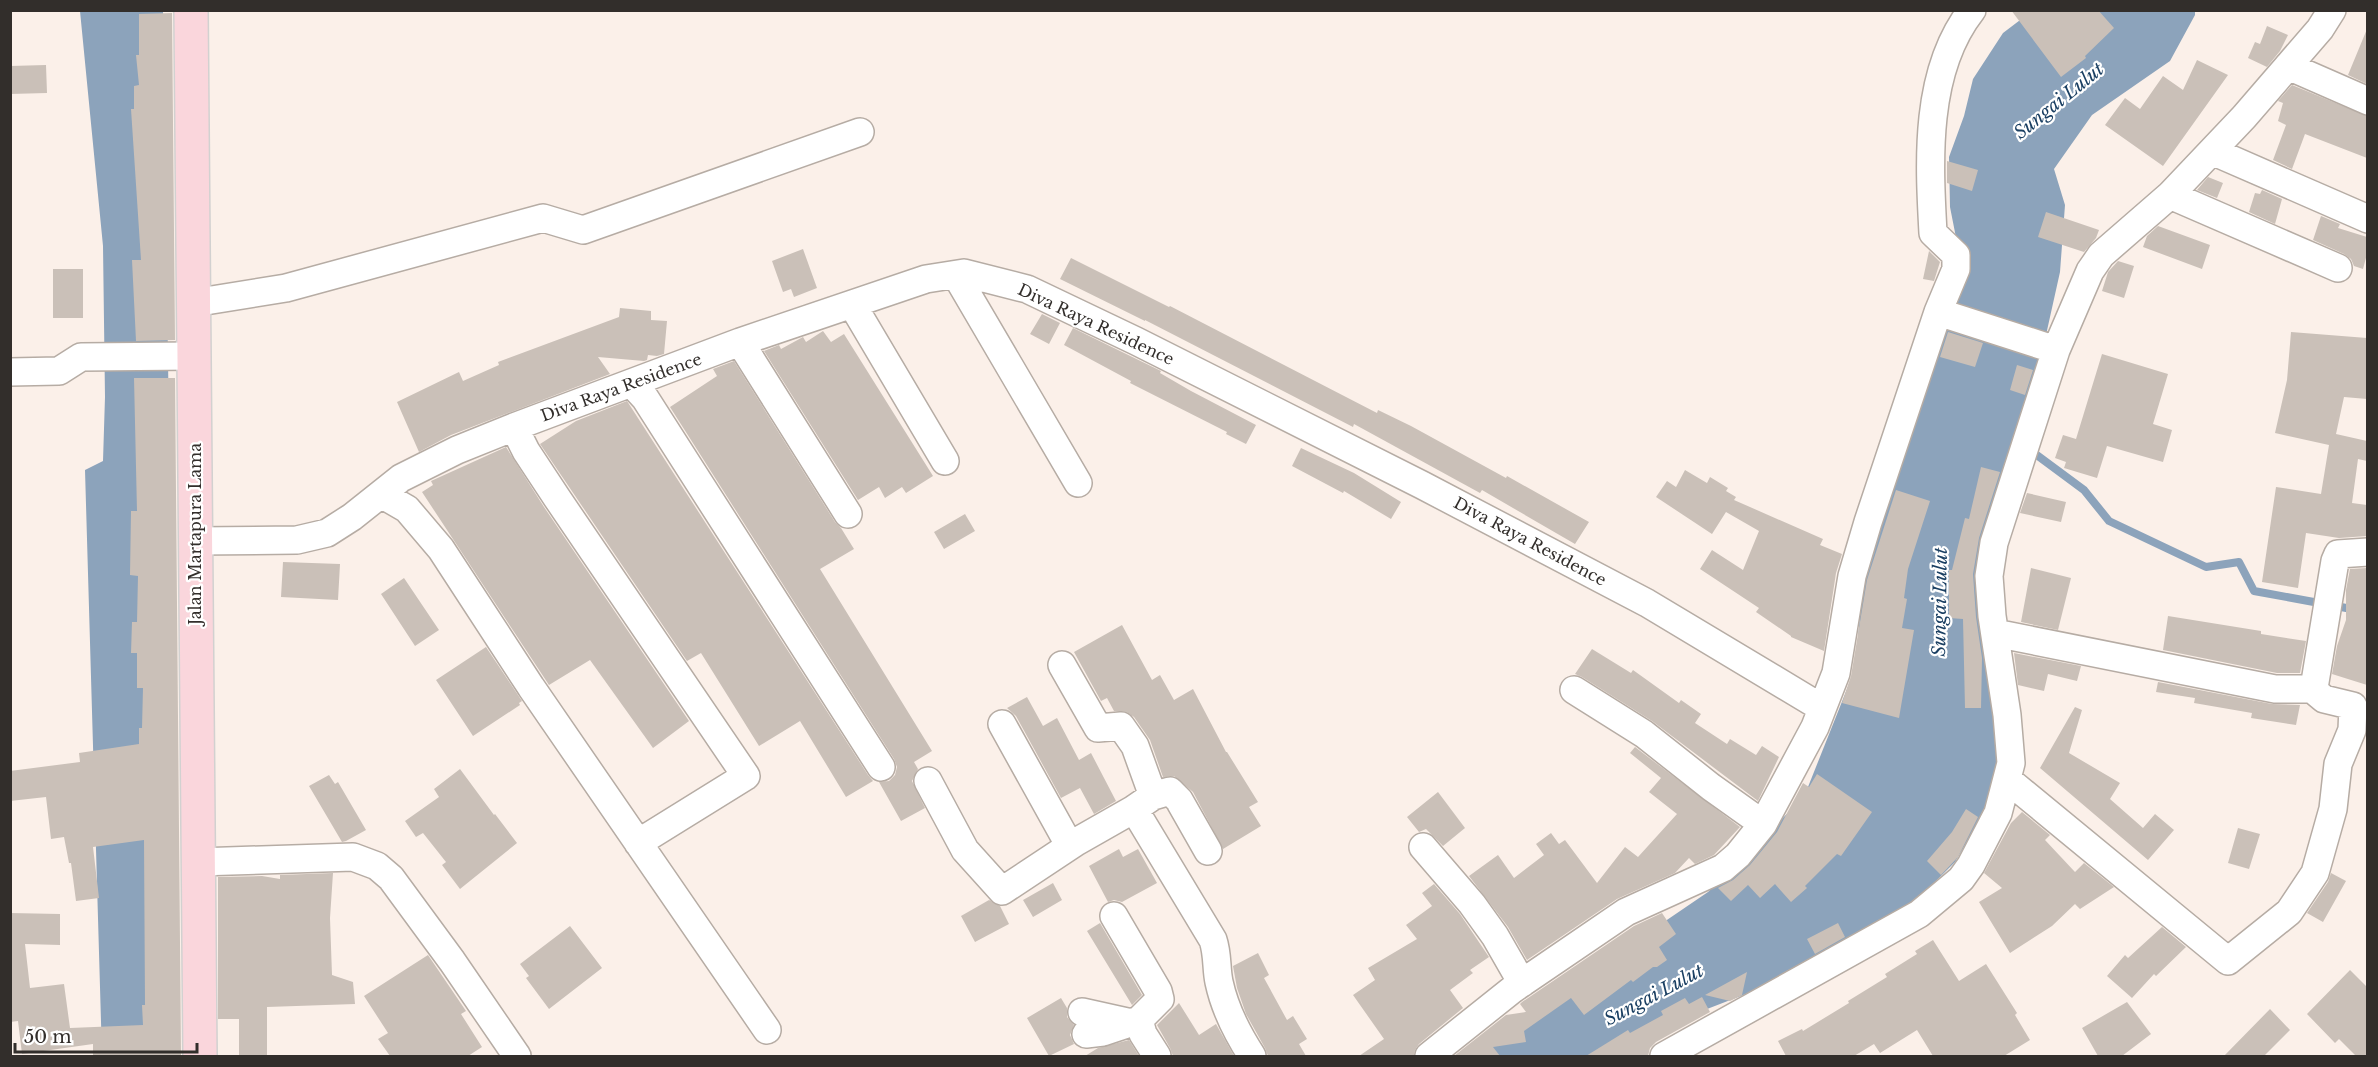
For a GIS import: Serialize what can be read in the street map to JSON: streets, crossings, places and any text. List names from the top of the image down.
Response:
{
  "streets": {
    "main road": ["Jalan Martapura Lama"],
    "street": ["Diva Raya Residence"]
  },
  "crossings": [
    ["Diva Raya Residence", "Jalan Martapura Lama"]
  ],
  "water": ["Sungai Lulut"],
  "scale_bar": "50 m"
}
